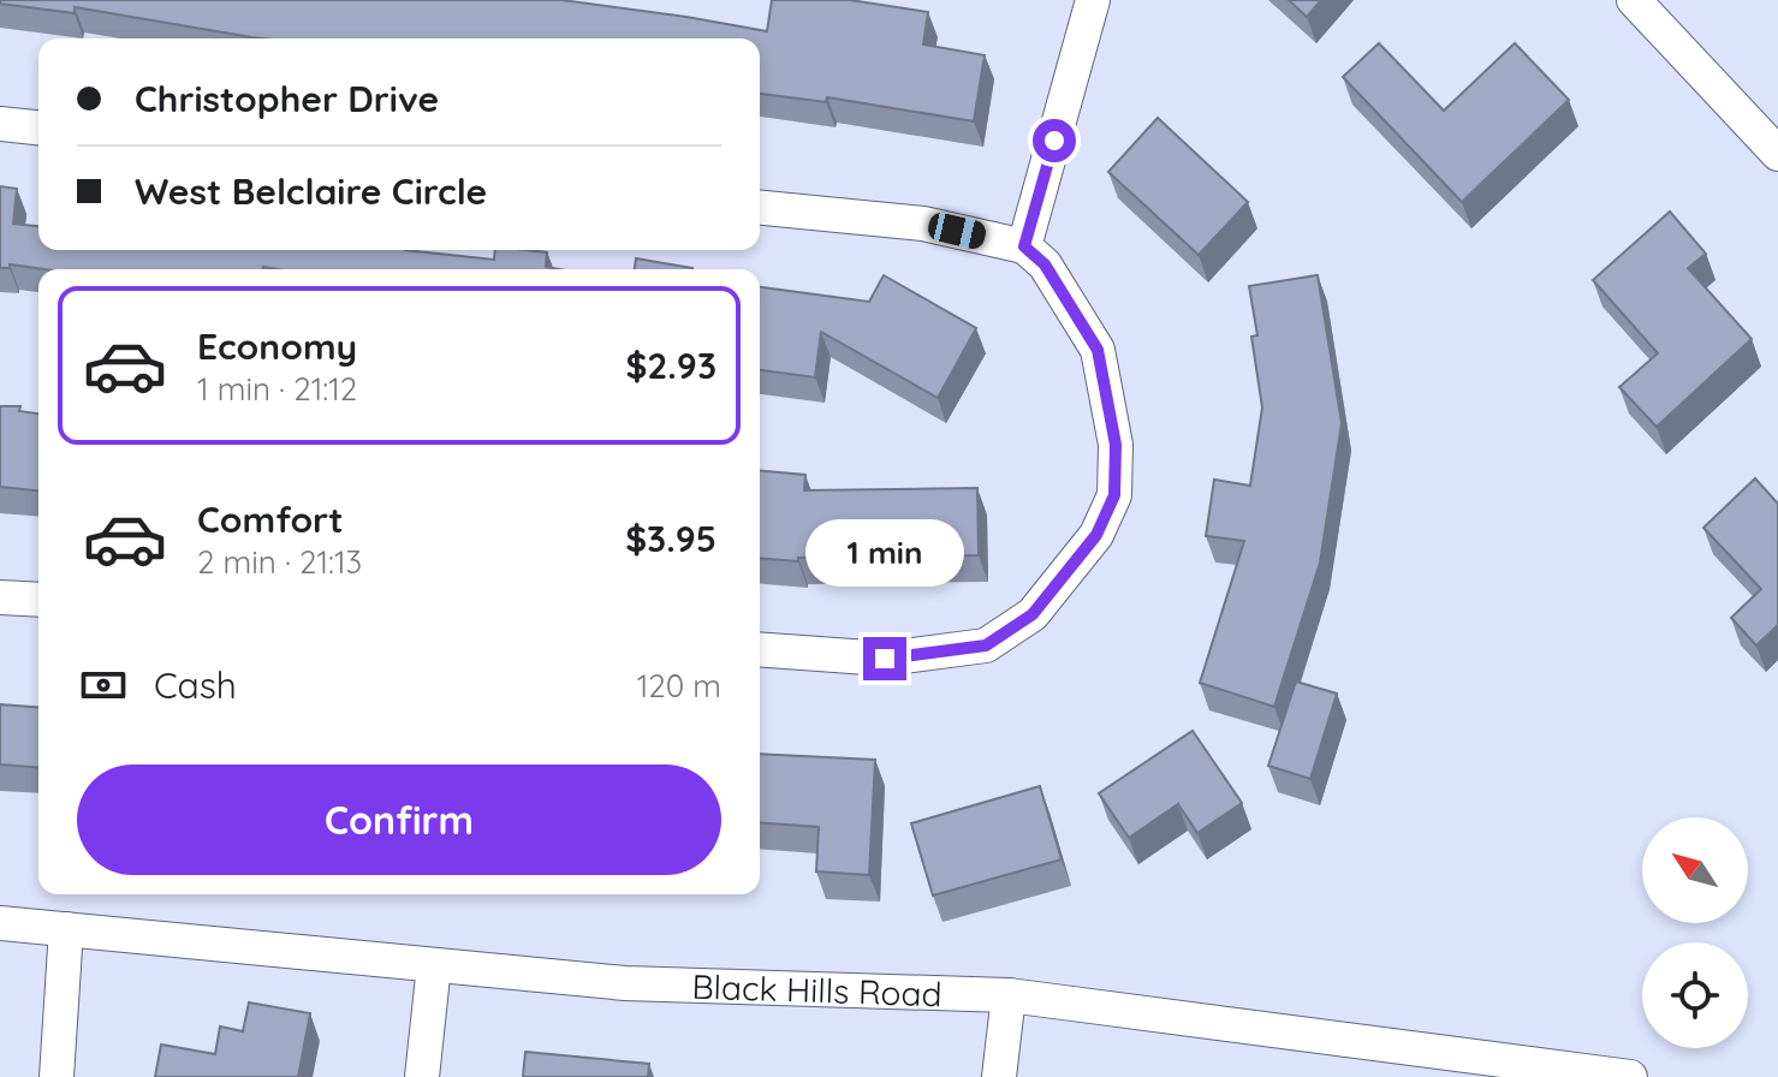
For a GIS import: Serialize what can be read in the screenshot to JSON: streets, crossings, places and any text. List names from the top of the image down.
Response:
{
  "streets": {
    "street": ["Black Hills Road"]
  },
  "north": "top left",
  "page": {
    "banner": ["Christopher Drive", "West Belclaire Circle"],
    "list": [
      {
        "name": "Economy",
        "note": "1 min · 21:12",
        "value": "$2.93"
      },
      {
        "name": "Comfort",
        "note": "2 min · 21:13",
        "value": "$3.95"
      }
    ],
    "bubble": "1 min",
    "pay": ["Cash", "120 m"],
    "buttons": "Confirm"
  }
}
